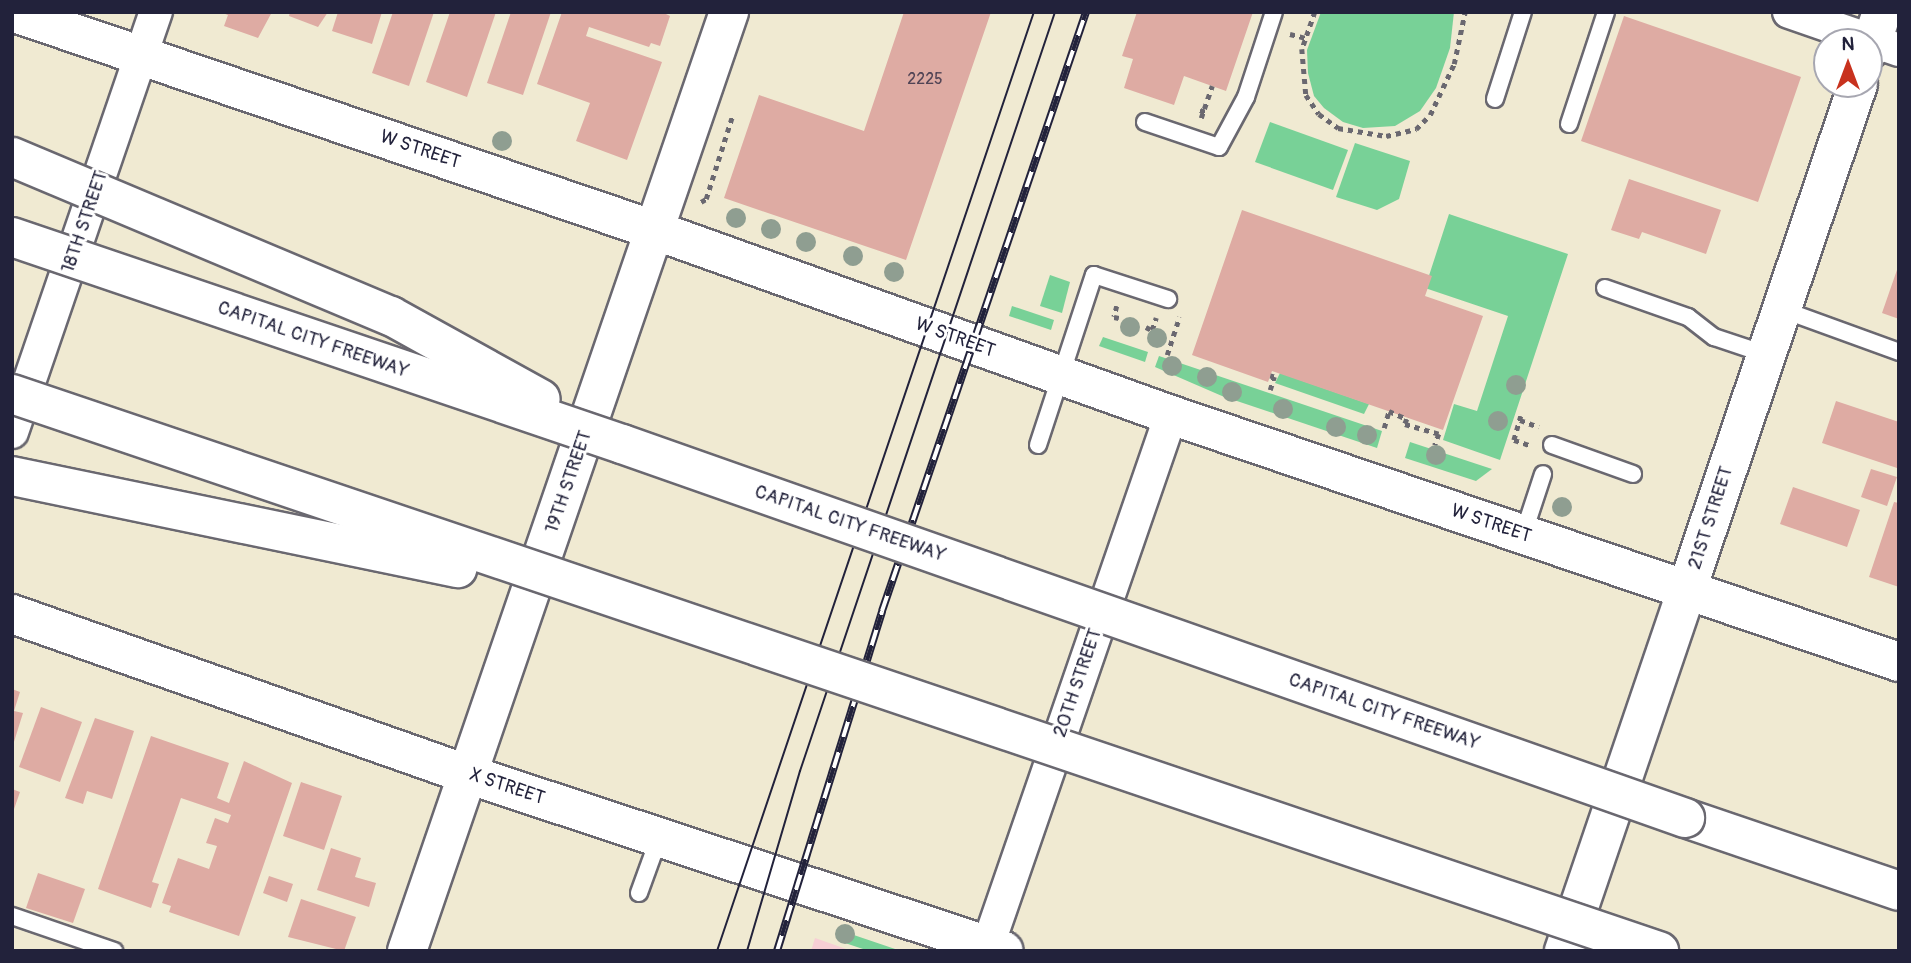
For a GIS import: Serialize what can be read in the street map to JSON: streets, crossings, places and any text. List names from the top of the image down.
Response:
{
  "streets": {
    "main road": [
      "W STREET",
      "CAPITAL CITY FREEWAY",
      "19TH STREET",
      "21ST STREET",
      "X STREET"
    ],
    "street": ["18TH STREET", "20TH STREET"]
  },
  "crossings": [
    ["W STREET", "18TH STREET"],
    ["W STREET", "19TH STREET"],
    ["W STREET", "21ST STREET"],
    ["W STREET", "20TH STREET"],
    ["19TH STREET", "X STREET"],
    ["20TH STREET", "X STREET"]
  ],
  "house_numbers": ["2225"],
  "north": "top"
}
